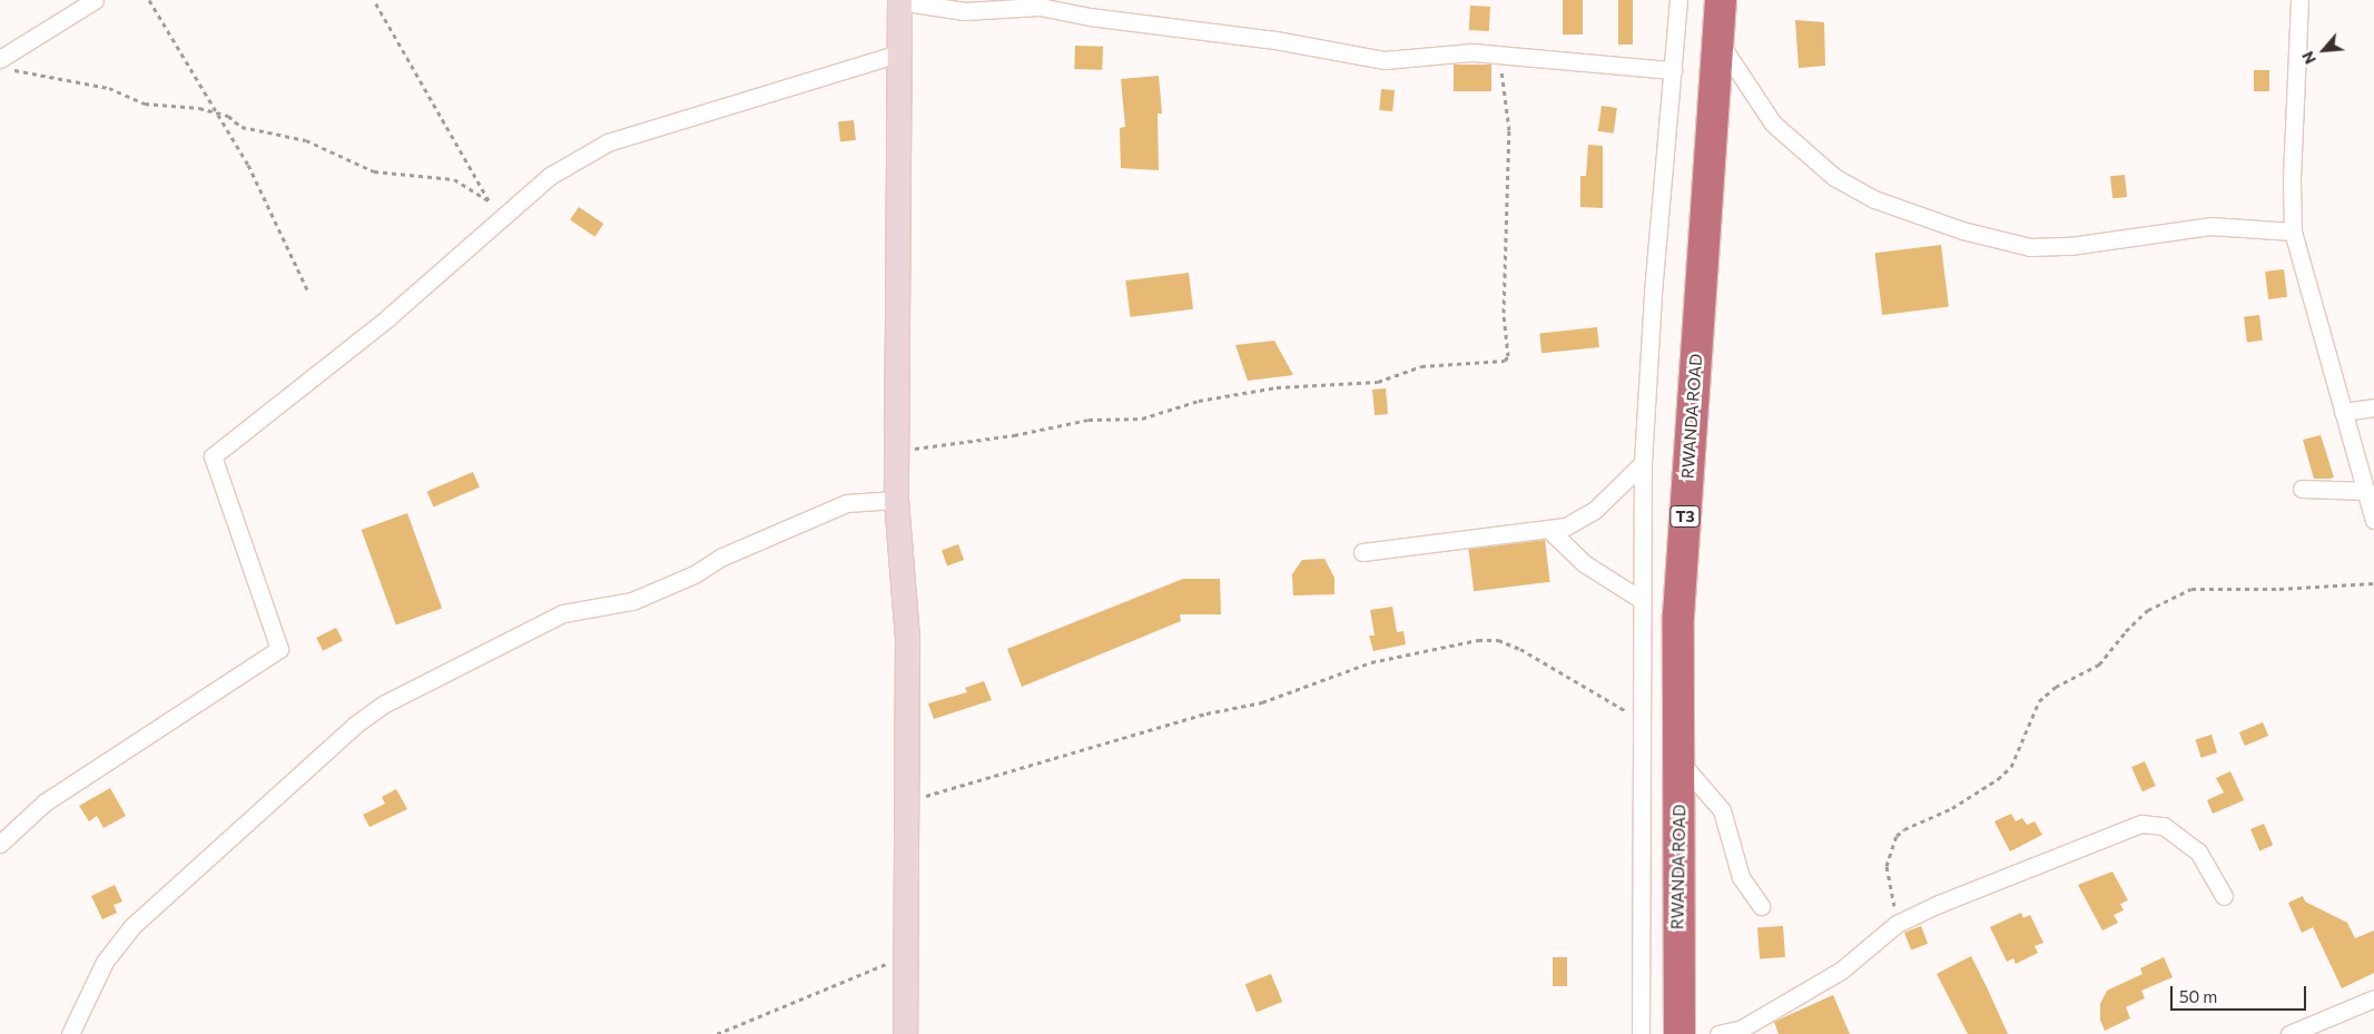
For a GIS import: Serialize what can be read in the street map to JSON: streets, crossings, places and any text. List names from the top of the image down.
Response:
{
  "streets": {
    "highway": ["RWANDA ROAD", "T3"]
  },
  "scale_bar": "50 m",
  "north": "bottom left"
}
